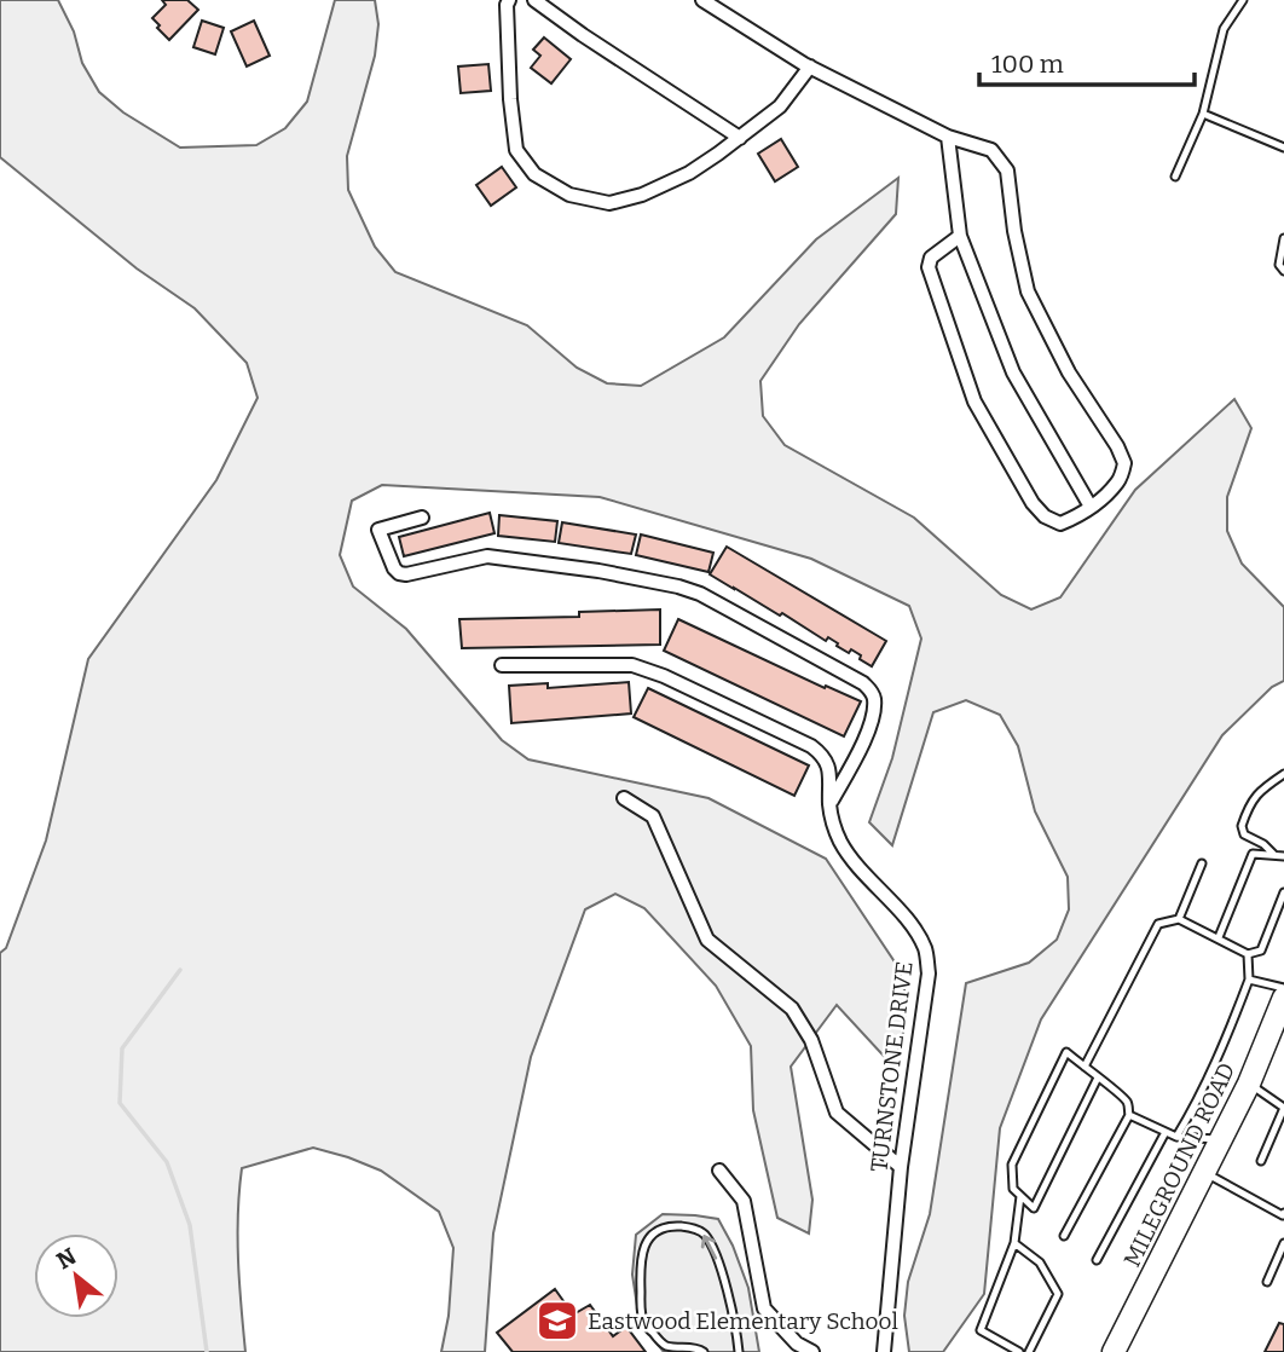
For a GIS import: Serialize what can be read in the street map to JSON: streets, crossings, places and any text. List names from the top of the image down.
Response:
{
  "streets": {
    "main road": ["MILEGROUND ROAD"],
    "street": ["TURNSTONE DRIVE"]
  },
  "places": {
    "school or university": ["Eastwood Elementary School"]
  },
  "scale_bar": "100 m",
  "north": "top left"
}
